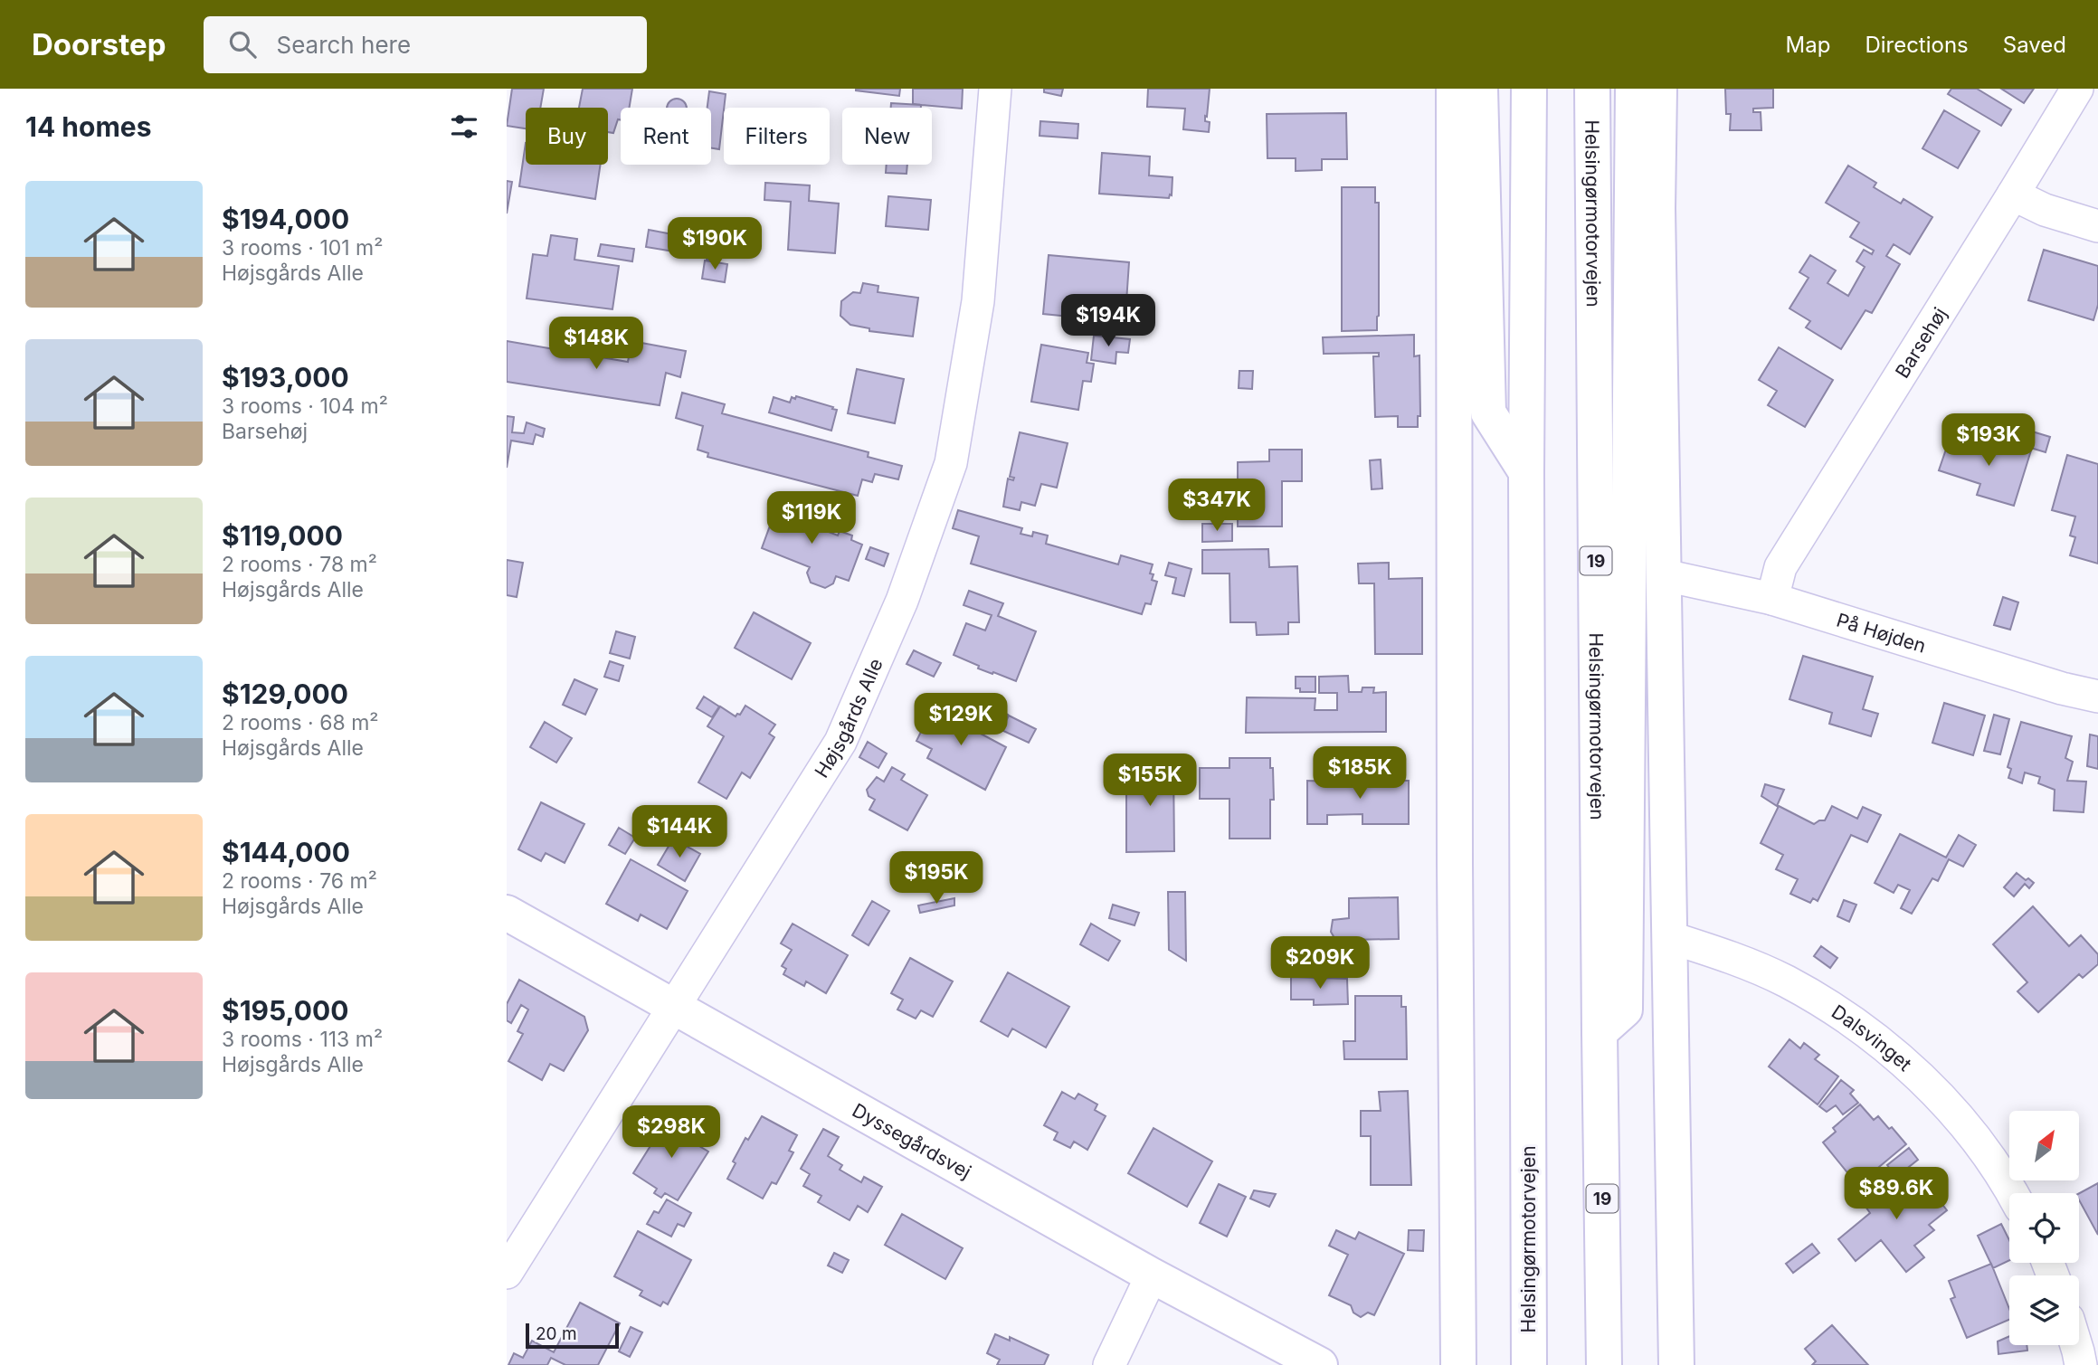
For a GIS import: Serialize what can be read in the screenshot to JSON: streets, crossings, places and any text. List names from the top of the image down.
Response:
{
  "streets": {
    "main road": ["Helsingørmotorvejen", "19", "Dyssegårdsvej"],
    "street": [
      "Barsehøj",
      "På Højden",
      "Højsgårds Alle",
      "Dalsvinget"
    ]
  },
  "crossings": [
    ["Barsehøj", "På Højden"],
    ["Højsgårds Alle", "Dyssegårdsvej"]
  ],
  "scale_bar": "20 m",
  "north": "top right",
  "page": {
    "header": "Doorstep",
    "search": "Search here",
    "nav": ["Map", "Directions", "Saved"],
    "heading": "14 homes",
    "chip": [
      "Buy",
      "Rent",
      "Filters",
      "New"
    ],
    "list": [
      {
        "name": "$194,000",
        "note": "3 rooms · 101 m² · Højsgårds Alle"
      },
      {
        "name": "$193,000",
        "note": "3 rooms · 104 m² · Barsehøj"
      },
      {
        "name": "$119,000",
        "note": "2 rooms · 78 m² · Højsgårds Alle"
      },
      {
        "name": "$129,000",
        "note": "2 rooms · 68 m² · Højsgårds Alle"
      },
      {
        "name": "$144,000",
        "note": "2 rooms · 76 m² · Højsgårds Alle"
      },
      {
        "name": "$195,000",
        "note": "3 rooms · 113 m² · Højsgårds Alle"
      }
    ],
    "price": [
      "$190K",
      "$194K",
      "$148K",
      "$193K",
      "$347K",
      "$119K",
      "$129K",
      "$185K",
      "$155K",
      "$144K",
      "$195K",
      "$209K",
      "$298K",
      "$89.6K"
    ],
    "scale": "20 m"
  }
}
